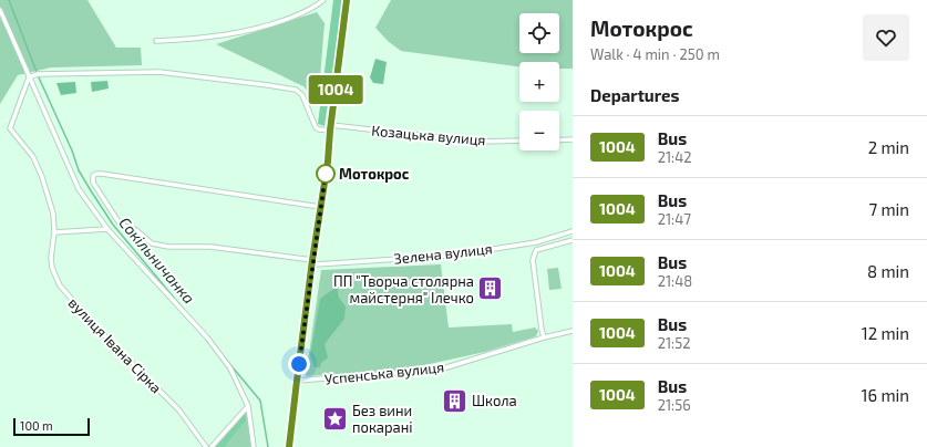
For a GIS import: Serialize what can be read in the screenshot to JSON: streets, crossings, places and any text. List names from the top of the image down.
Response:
{
  "streets": {
    "street": [
      "Козацька вулиця",
      "Зелена вулиця",
      "вулиця Івана Сірка",
      "Успенська вулиця"
    ]
  },
  "water": ["Сокільничанка"],
  "places": {
    "other": ["Мотокрос"],
    "building": ["ПП \"Творча столярна майстерня\" Ілечко", "Школа"],
    "place": ["Без вини покарані"]
  },
  "lines": ["bus line 1004"],
  "scale_bar": "100 m",
  "page": {
    "on_map": "1004",
    "heading": [
      ["Мотокрос", "Walk · 4 min · 250 m"],
      "Departures"
    ],
    "map_buttons": ["+", "−"],
    "list": [
      {
        "mark": "1004",
        "name": "Bus",
        "note": "21:42",
        "value": "2 min"
      },
      {
        "mark": "1004",
        "name": "Bus",
        "note": "21:47",
        "value": "7 min"
      },
      {
        "mark": "1004",
        "name": "Bus",
        "note": "21:48",
        "value": "8 min"
      },
      {
        "mark": "1004",
        "name": "Bus",
        "note": "21:52",
        "value": "12 min"
      },
      {
        "mark": "1004",
        "name": "Bus",
        "note": "21:56",
        "value": "16 min"
      }
    ],
    "scale": "100 m"
  }
}
